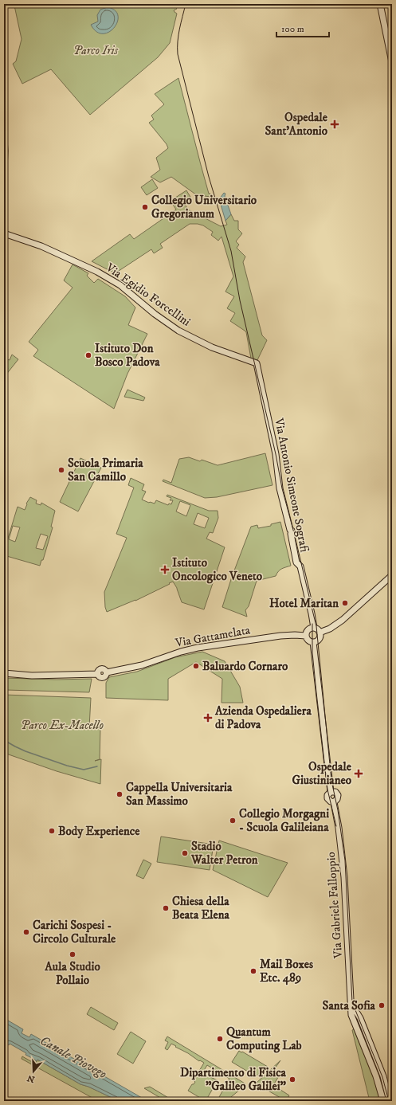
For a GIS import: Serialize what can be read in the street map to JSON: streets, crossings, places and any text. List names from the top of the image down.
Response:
{
  "streets": {
    "street": [
      "Via Egidio Forcellini",
      "Via Antonio Simeone Sografi",
      "Via Gattamelata",
      "Via Gabriele Falloppio"
    ]
  },
  "crossings": [
    ["Via Egidio Forcellini", "Via Antonio Simeone Sografi"],
    ["Via Antonio Simeone Sografi", "Via Gattamelata"],
    ["Via Antonio Simeone Sografi", "Via Gabriele Falloppio"],
    ["Via Gattamelata", "Via Gabriele Falloppio"]
  ],
  "water": ["Canale Piovego"],
  "parks": ["Parco Iris", "Parco Ex-Macello"],
  "places": {
    "health": [
      "Ospedale Sant'Antonio",
      "Istituto Oncologico Veneto",
      "Azienda Ospedaliera di Padova",
      "Ospedale Giustinianeo"
    ],
    "other": [
      "Collegio Universitario Gregorianum",
      "Istituto Don Bosco Padova",
      "Scuola Primaria San Camillo",
      "Hotel Maritan",
      "Baluardo Cornaro",
      "Cappella Universitaria San Massimo",
      "Collegio Morgagni - Scuola Galileiana",
      "Body Experience",
      "Stadio Walter Petron",
      "Chiesa della Beata Elena",
      "Carichi Sospesi - Circolo Culturale",
      "Aula Studio Pollaio",
      "Mail Boxes Etc. 489",
      "Santa Sofia",
      "Quantum Computing Lab",
      "Dipartimento di Fisica \"Galileo Galilei\""
    ]
  },
  "scale_bar": "100 m",
  "north": "bottom"
}
